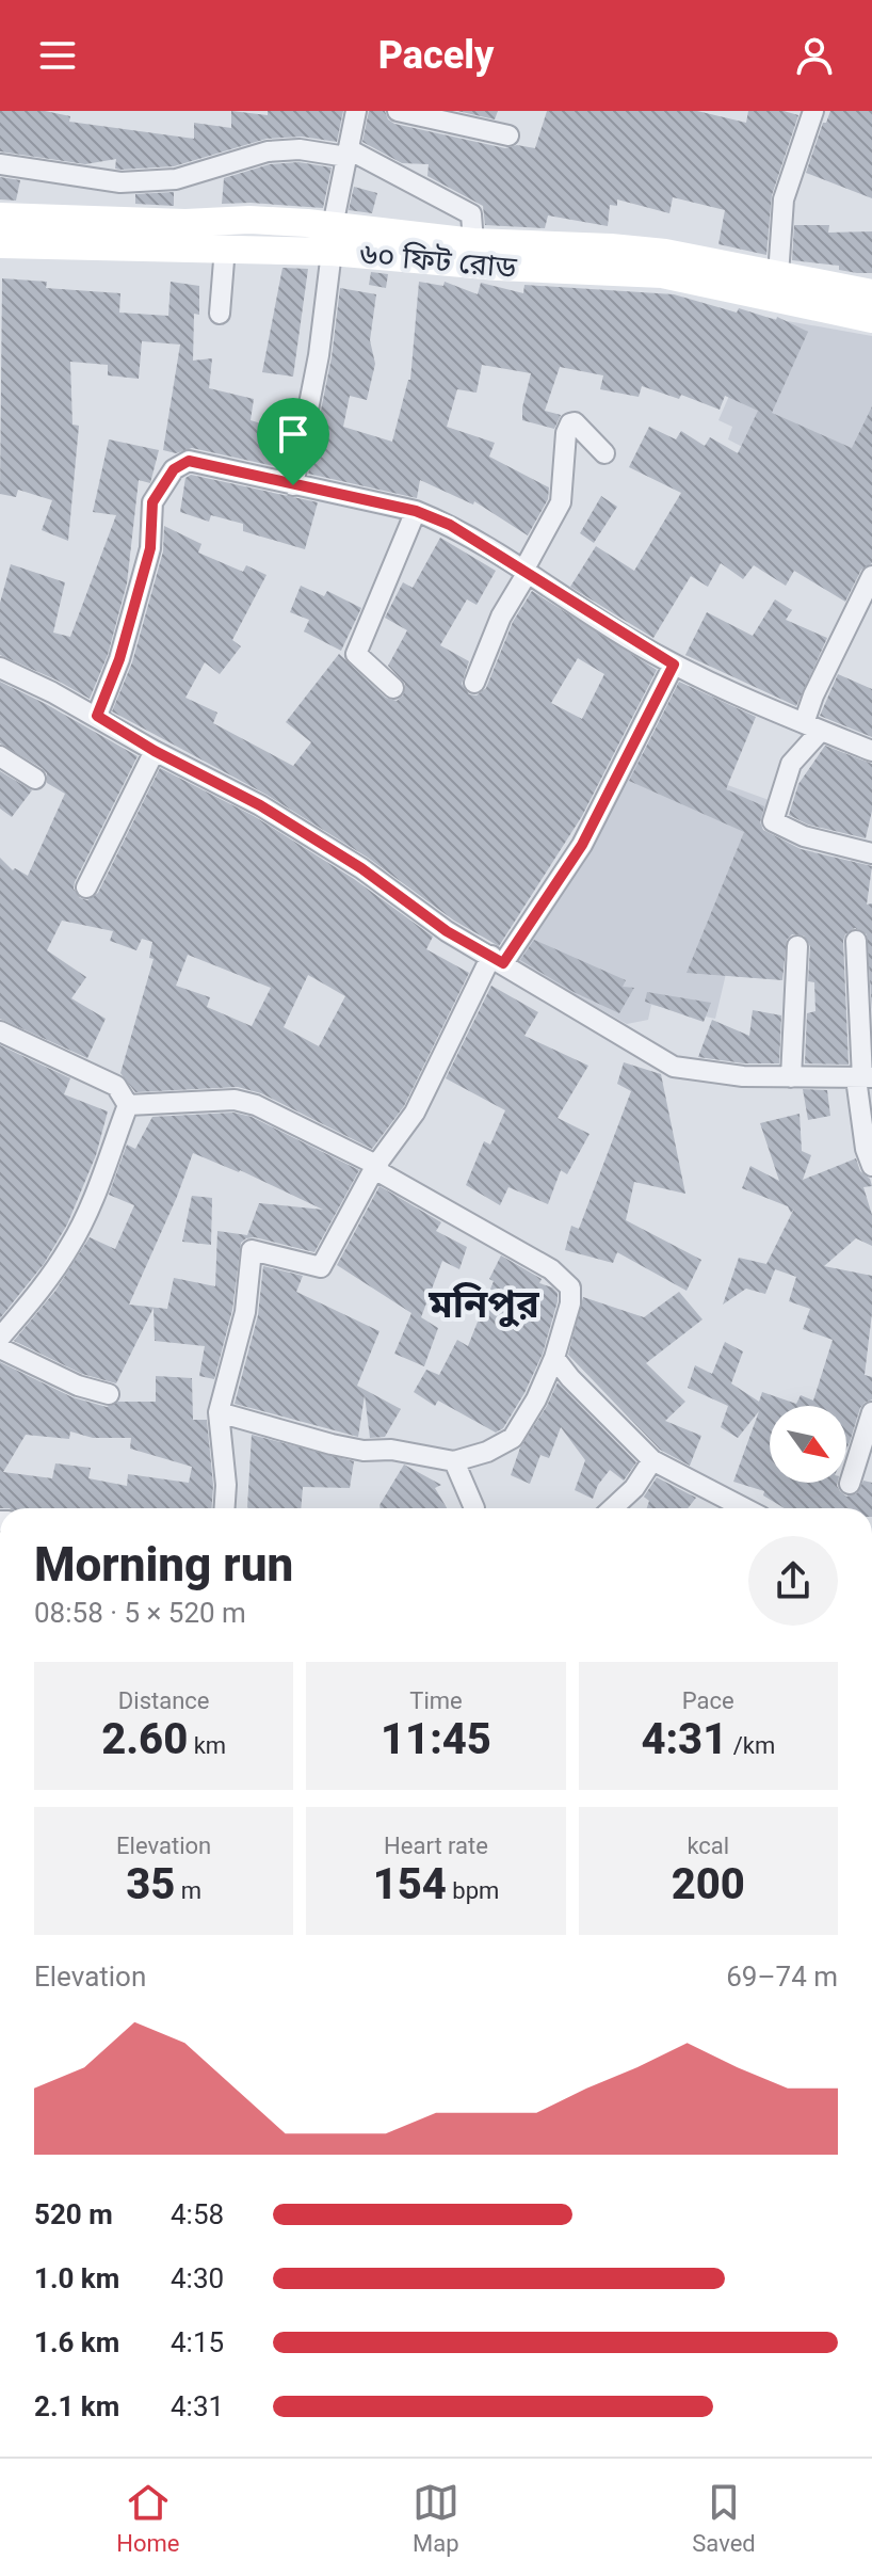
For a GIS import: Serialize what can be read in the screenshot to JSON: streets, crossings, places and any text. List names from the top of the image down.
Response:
{
  "streets": {
    "street": ["৬০ ফিট রোড"]
  },
  "districts": ["মনিপুর"],
  "north": "bottom right",
  "page": {
    "header": "Pacely",
    "heading": ["Morning run", "08:58 · 5 × 520 m"],
    "stats": [
      ["Distance", "2.60 km"],
      ["Time", "11:45"],
      ["Pace", "4:31 /km"],
      ["Elevation", "35 m"],
      ["Heart rate", "154 bpm"],
      ["kcal", "200"]
    ],
    "chart": ["Elevation", "69–74 m"],
    "list": [
      {
        "name": "520 m",
        "note": "4:58"
      },
      {
        "name": "1.0 km",
        "note": "4:30"
      },
      {
        "name": "1.6 km",
        "note": "4:15"
      },
      {
        "name": "2.1 km",
        "note": "4:31"
      }
    ],
    "tabs": ["Home", "Map", "Saved"]
  }
}
